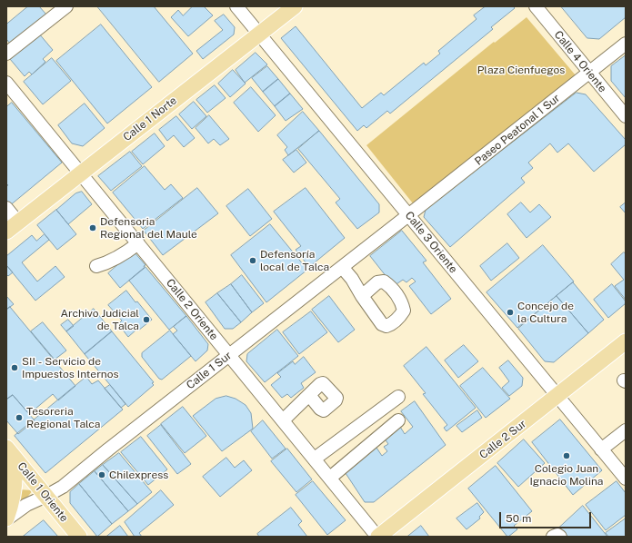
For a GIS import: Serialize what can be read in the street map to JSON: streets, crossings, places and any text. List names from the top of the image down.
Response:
{
  "streets": {
    "main road": ["Calle 1 Norte", "Calle 2 Sur", "Calle 1 Oriente"],
    "street": [
      "Calle 4 Oriente",
      "Paseo Peatonal 1 Sur",
      "Calle 3 Oriente",
      "Calle 2 Oriente",
      "Calle 1 Sur"
    ]
  },
  "crossings": [
    ["Calle 4 Oriente", "Paseo Peatonal 1 Sur"],
    ["Calle 1 Norte", "Calle 3 Oriente"],
    ["Calle 1 Norte", "Calle 2 Oriente"],
    ["Paseo Peatonal 1 Sur", "Calle 3 Oriente"],
    ["Paseo Peatonal 1 Sur", "Calle 1 Sur"],
    ["Calle 3 Oriente", "Calle 1 Sur"],
    ["Calle 3 Oriente", "Calle 2 Sur"],
    ["Calle 2 Oriente", "Calle 1 Sur"],
    ["Calle 2 Oriente", "Calle 2 Sur"],
    ["Calle 1 Sur", "Calle 1 Oriente"]
  ],
  "parks": ["Plaza Cienfuegos"],
  "places": [
    "Defensoria Regional del Maule",
    "Defensoría local de Talca",
    "Concejo de la Cultura",
    "Archivo Judicial de Talca",
    "SII - Servicio de Impuestos Internos",
    "Tesoreria Regional Talca",
    "Colegio Juan Ignacio Molina",
    "Chilexpress"
  ],
  "scale_bar": "50 m"
}
